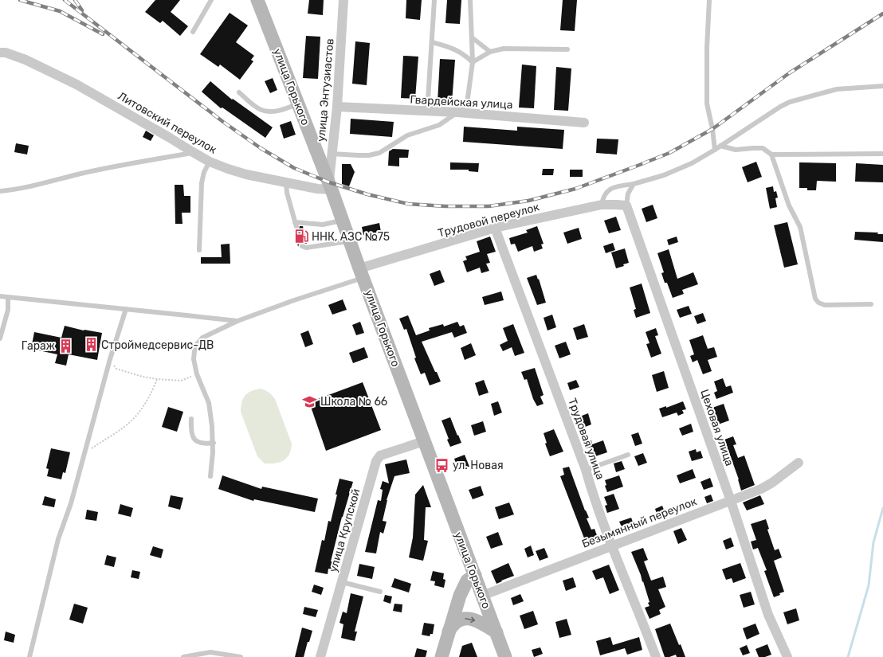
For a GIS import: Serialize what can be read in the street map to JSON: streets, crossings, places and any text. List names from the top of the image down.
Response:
{
  "streets": {
    "main road": ["улица Горького"],
    "street": [
      "улица Энтузиастов",
      "Гвардейская улица",
      "Литовский переулок",
      "Трудовой переулок",
      "Цеховая улица",
      "Трудовая улица",
      "Безымянный переулок",
      "улица Крупской"
    ]
  },
  "crossings": [
    ["улица Горького", "улица Энтузиастов"],
    ["улица Горького", "Литовский переулок"],
    ["улица Горького", "Трудовой переулок"],
    ["улица Горького", "Безымянный переулок"],
    ["улица Горького", "улица Крупской"],
    ["улица Энтузиастов", "Гвардейская улица"],
    ["улица Энтузиастов", "Литовский переулок"],
    ["Трудовой переулок", "Цеховая улица"],
    ["Трудовой переулок", "Трудовая улица"],
    ["Цеховая улица", "Безымянный переулок"],
    ["Трудовая улица", "Безымянный переулок"]
  ],
  "places": {
    "fuel station": ["ННК, АЗС №75"],
    "building": ["Строймедсервис-ДВ", "Гараж"],
    "school or university": ["Школа № 66"],
    "bus stop": ["ул. Новая"]
  }
}
